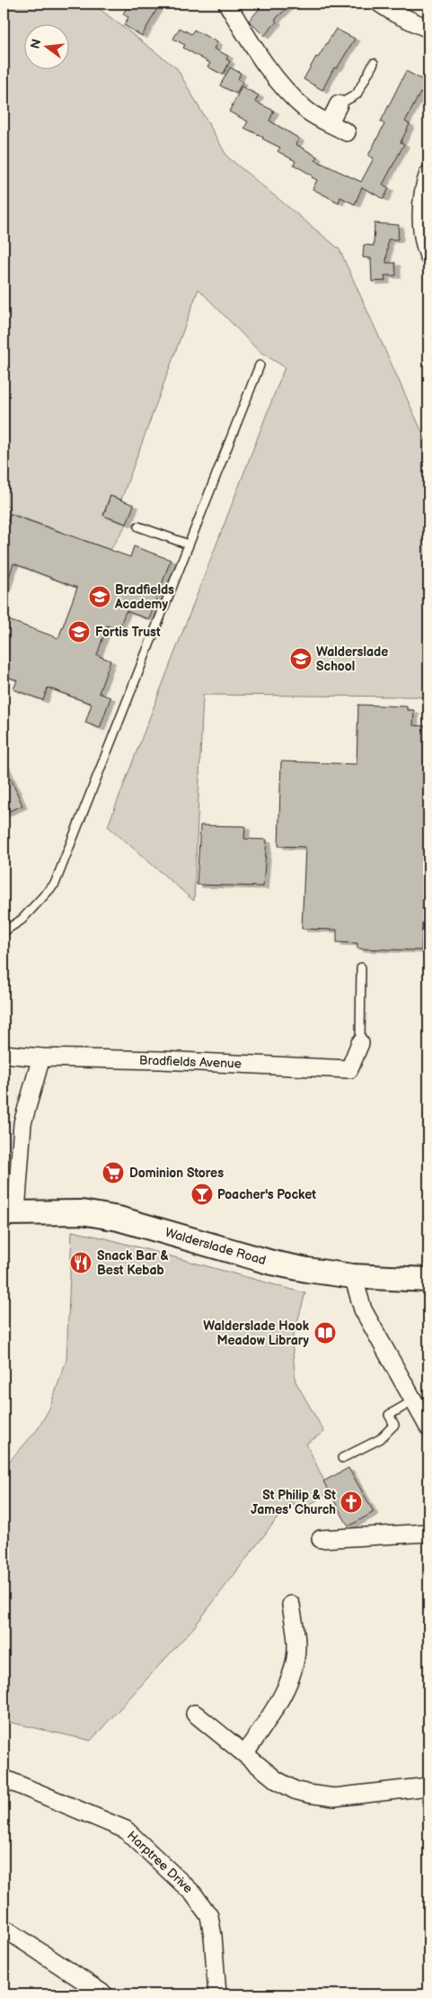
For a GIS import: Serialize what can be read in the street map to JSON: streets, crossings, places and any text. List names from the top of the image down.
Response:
{
  "streets": {
    "street": ["Bradfields Avenue", "Walderslade Road", "Harptree Drive"]
  },
  "places": {
    "school or university": ["Bradfields Academy", "Fortis Trust", "Walderslade School"],
    "supermarket": ["Dominion Stores"],
    "bar": ["Poacher's Pocket"],
    "restaurant": ["Snack Bar & Best Kebab"],
    "library": ["Walderslade Hook Meadow Library"],
    "church": ["St Philip & St James' Church"]
  },
  "north": "left"
}
